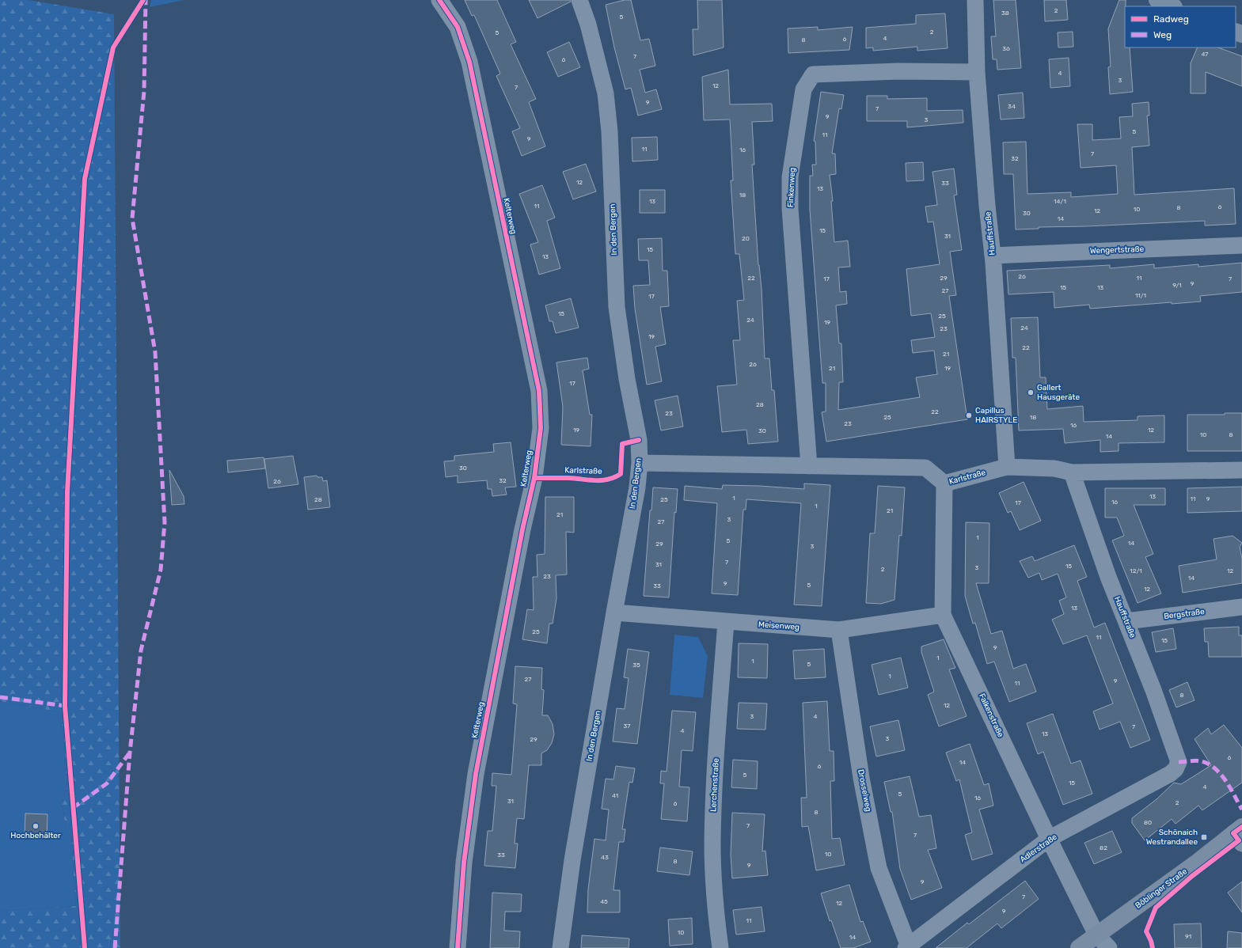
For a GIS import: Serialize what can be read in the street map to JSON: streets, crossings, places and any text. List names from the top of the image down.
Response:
{
  "streets": {
    "main road": ["Böblinger Straße"],
    "street": [
      "Finkenweg",
      "Kelterweg",
      "In den Bergen",
      "Hauffstraße",
      "Wengertstraße",
      "Karlstraße",
      "Bergstraße",
      "Meisenweg",
      "Falkenstraße",
      "Lerchenstraße",
      "Drosselweg",
      "Adlerstraße"
    ]
  },
  "crossings": [
    ["Finkenweg", "Hauffstraße"],
    ["Finkenweg", "Karlstraße"],
    ["In den Bergen", "Karlstraße"],
    ["In den Bergen", "Meisenweg"],
    ["Hauffstraße", "Wengertstraße"],
    ["Hauffstraße", "Karlstraße"],
    ["Hauffstraße", "Bergstraße"],
    ["Hauffstraße", "Adlerstraße"],
    ["Karlstraße", "Falkenstraße"],
    ["Meisenweg", "Falkenstraße"],
    ["Meisenweg", "Lerchenstraße"],
    ["Meisenweg", "Drosselweg"],
    ["Falkenstraße", "Adlerstraße"],
    ["Falkenstraße", "Böblinger Straße"],
    ["Drosselweg", "Adlerstraße"]
  ],
  "places": {
    "other": ["Gallert Hausgeräte", "Capillus HAIRSTYLE", "Hochbehälter"],
    "transit": ["Schönaich Westrandallee"]
  },
  "house_numbers": [
    "2",
    "38",
    "5",
    "2",
    "5",
    "4",
    "6",
    "8",
    "36",
    "47",
    "7",
    "6",
    "4",
    "3",
    "12",
    "7",
    "9",
    "34",
    "7",
    "9",
    "3",
    "5",
    "11",
    "9",
    "11",
    "16",
    "7",
    "32",
    "12",
    "33",
    "13",
    "18",
    "13",
    "14/1",
    "11",
    "6",
    "8",
    "10",
    "12",
    "30",
    "14",
    "15",
    "31",
    "20",
    "15",
    "13",
    "26",
    "22",
    "29",
    "11",
    "17",
    "7",
    "9",
    "9/1",
    "15",
    "13",
    "27",
    "11/1",
    "17",
    "15",
    "25",
    "24",
    "19",
    "24",
    "23",
    "19",
    "22",
    "21",
    "26",
    "21",
    "19",
    "17",
    "28",
    "22",
    "23",
    "25",
    "18",
    "23",
    "16",
    "19",
    "12",
    "30",
    "10",
    "8",
    "14",
    "30",
    "32",
    "26",
    "13",
    "1",
    "11",
    "9",
    "28",
    "25",
    "16",
    "17",
    "1",
    "21",
    "21",
    "3",
    "27",
    "1",
    "5",
    "14",
    "29",
    "3",
    "7",
    "31",
    "15",
    "3",
    "2",
    "12/1",
    "12",
    "23",
    "14",
    "9",
    "5",
    "33",
    "12",
    "13",
    "25",
    "11",
    "15",
    "9",
    "1",
    "1",
    "5",
    "35",
    "1",
    "27",
    "9",
    "11",
    "8",
    "12",
    "3",
    "4",
    "37",
    "7",
    "4",
    "13",
    "3",
    "29",
    "6",
    "14",
    "6",
    "5",
    "15",
    "4",
    "5",
    "41",
    "16",
    "31",
    "2",
    "6",
    "8",
    "80",
    "7",
    "7",
    "82",
    "10",
    "33",
    "43",
    "8",
    "9",
    "9",
    "7",
    "45",
    "12",
    "9",
    "11",
    "10",
    "91",
    "14"
  ],
  "legend": ["Radweg", "Weg"]
}
